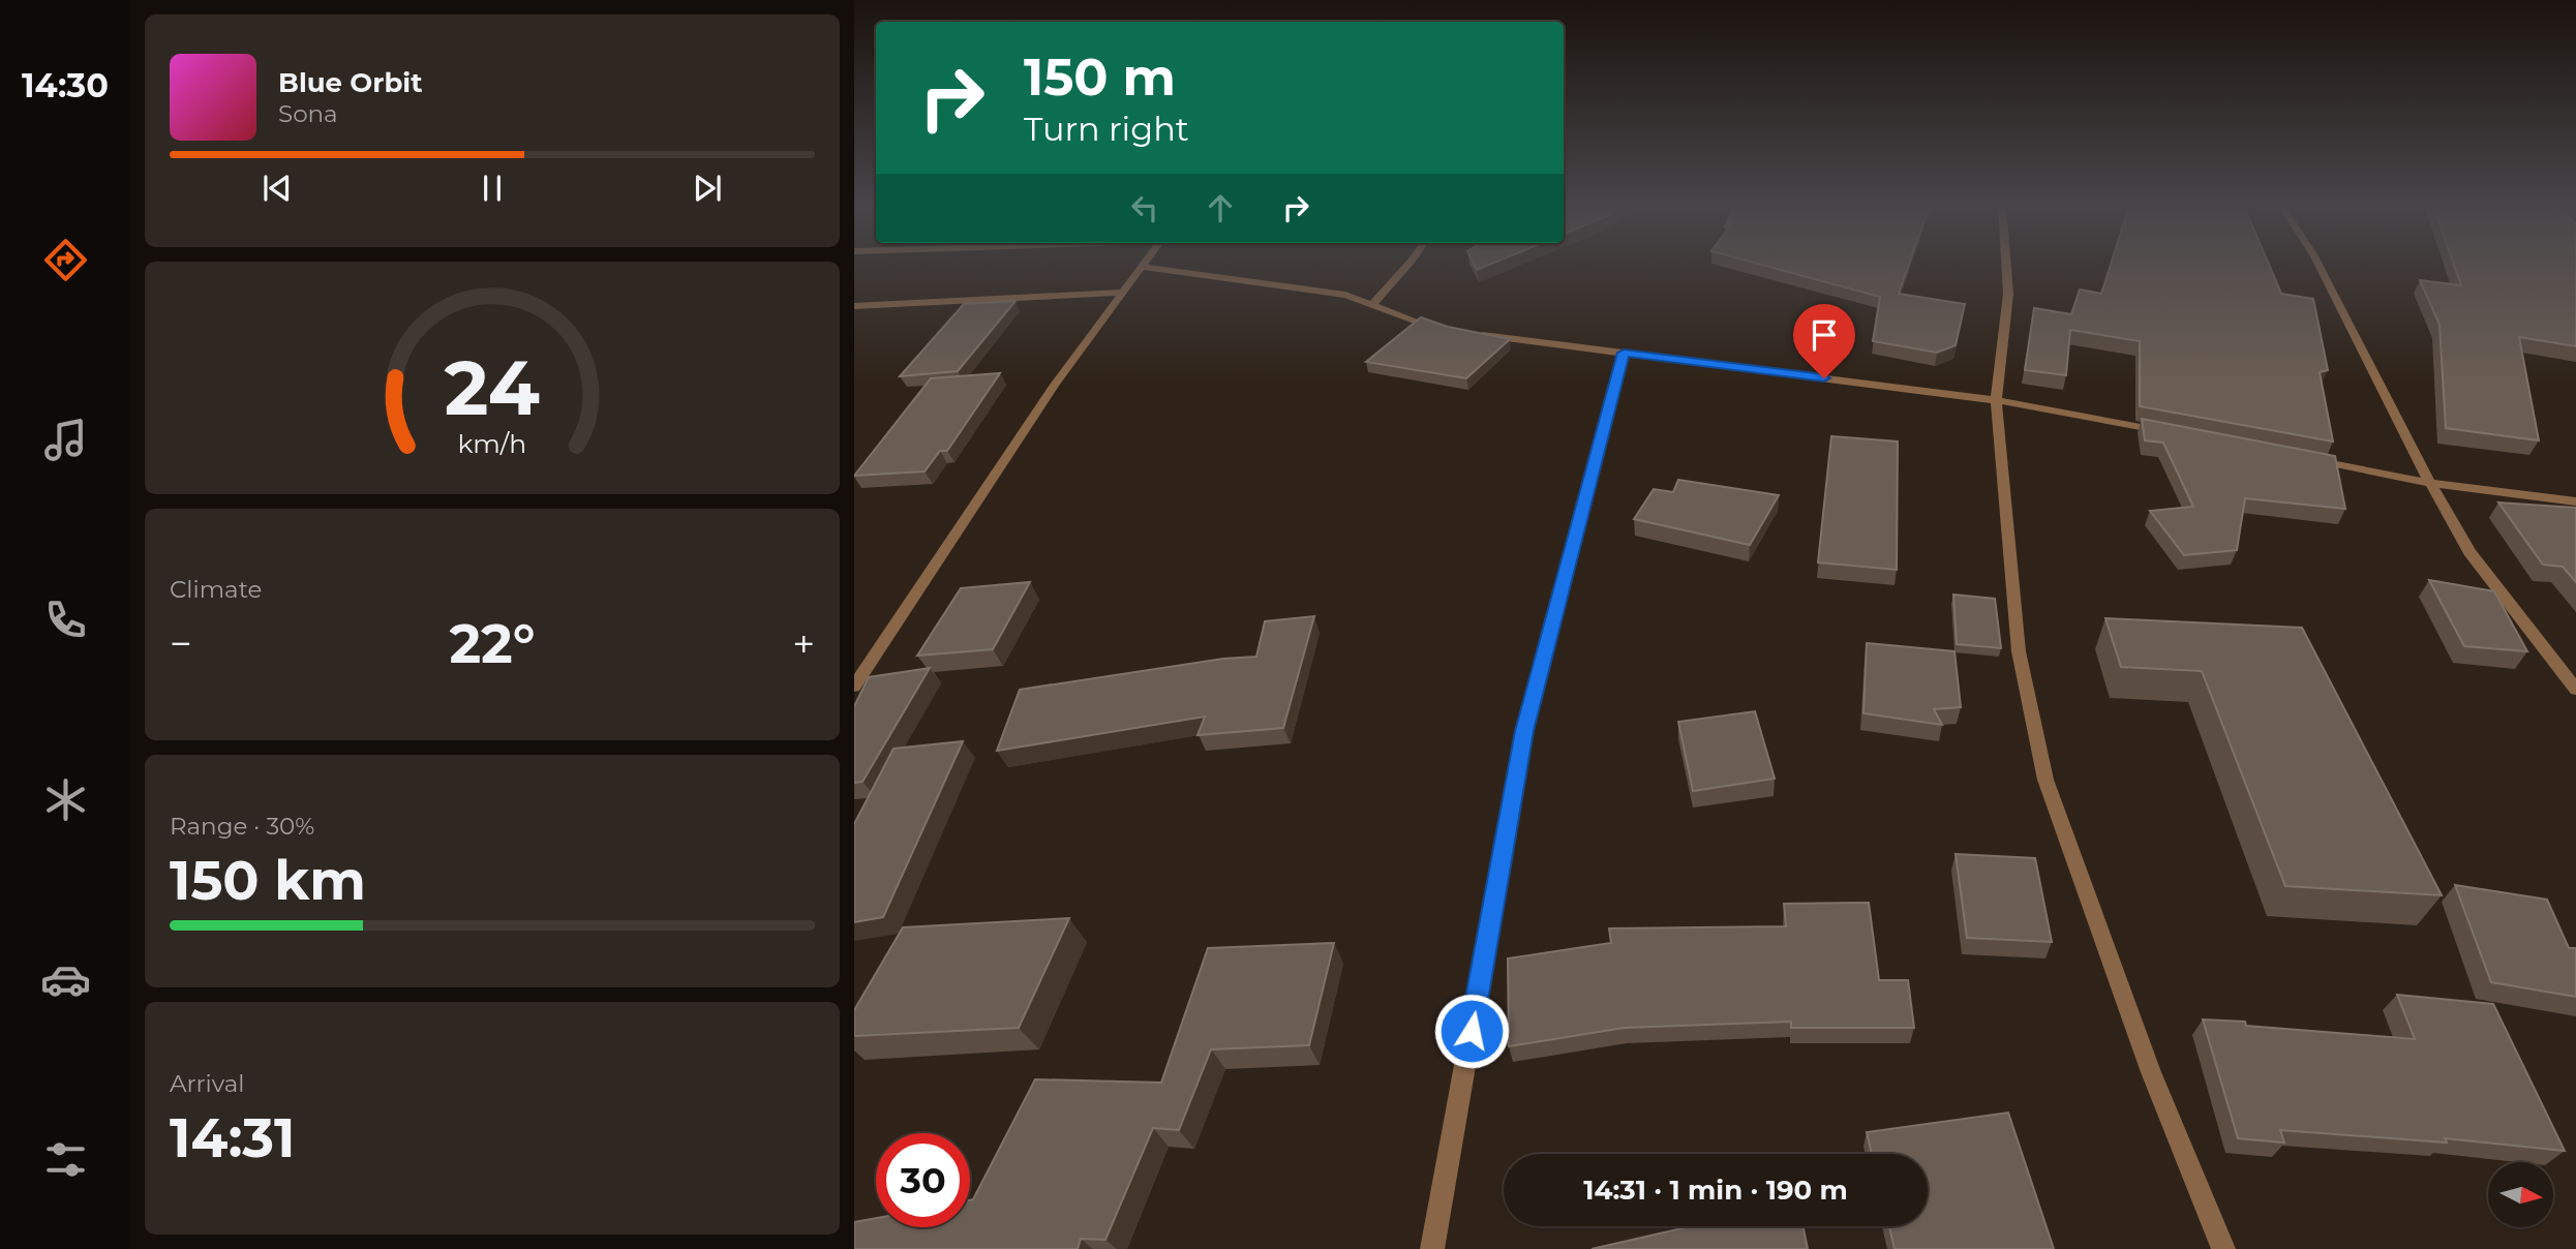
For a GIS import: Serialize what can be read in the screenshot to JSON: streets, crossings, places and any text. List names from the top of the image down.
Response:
{
  "north": "right",
  "page": {
    "tabs": "14:30",
    "turn": ["150 m", "Turn right"],
    "song": ["Blue Orbit", "Sona"],
    "tile": [
      "Climate",
      ["Range · 30%", "150 km"],
      ["Arrival", "14:31"]
    ],
    "heat": ["−", "22°", "+"],
    "limit": "30",
    "trip": "14:31 · 1 min · 190 m",
    "gauge": ["24", "km/h"]
  }
}
